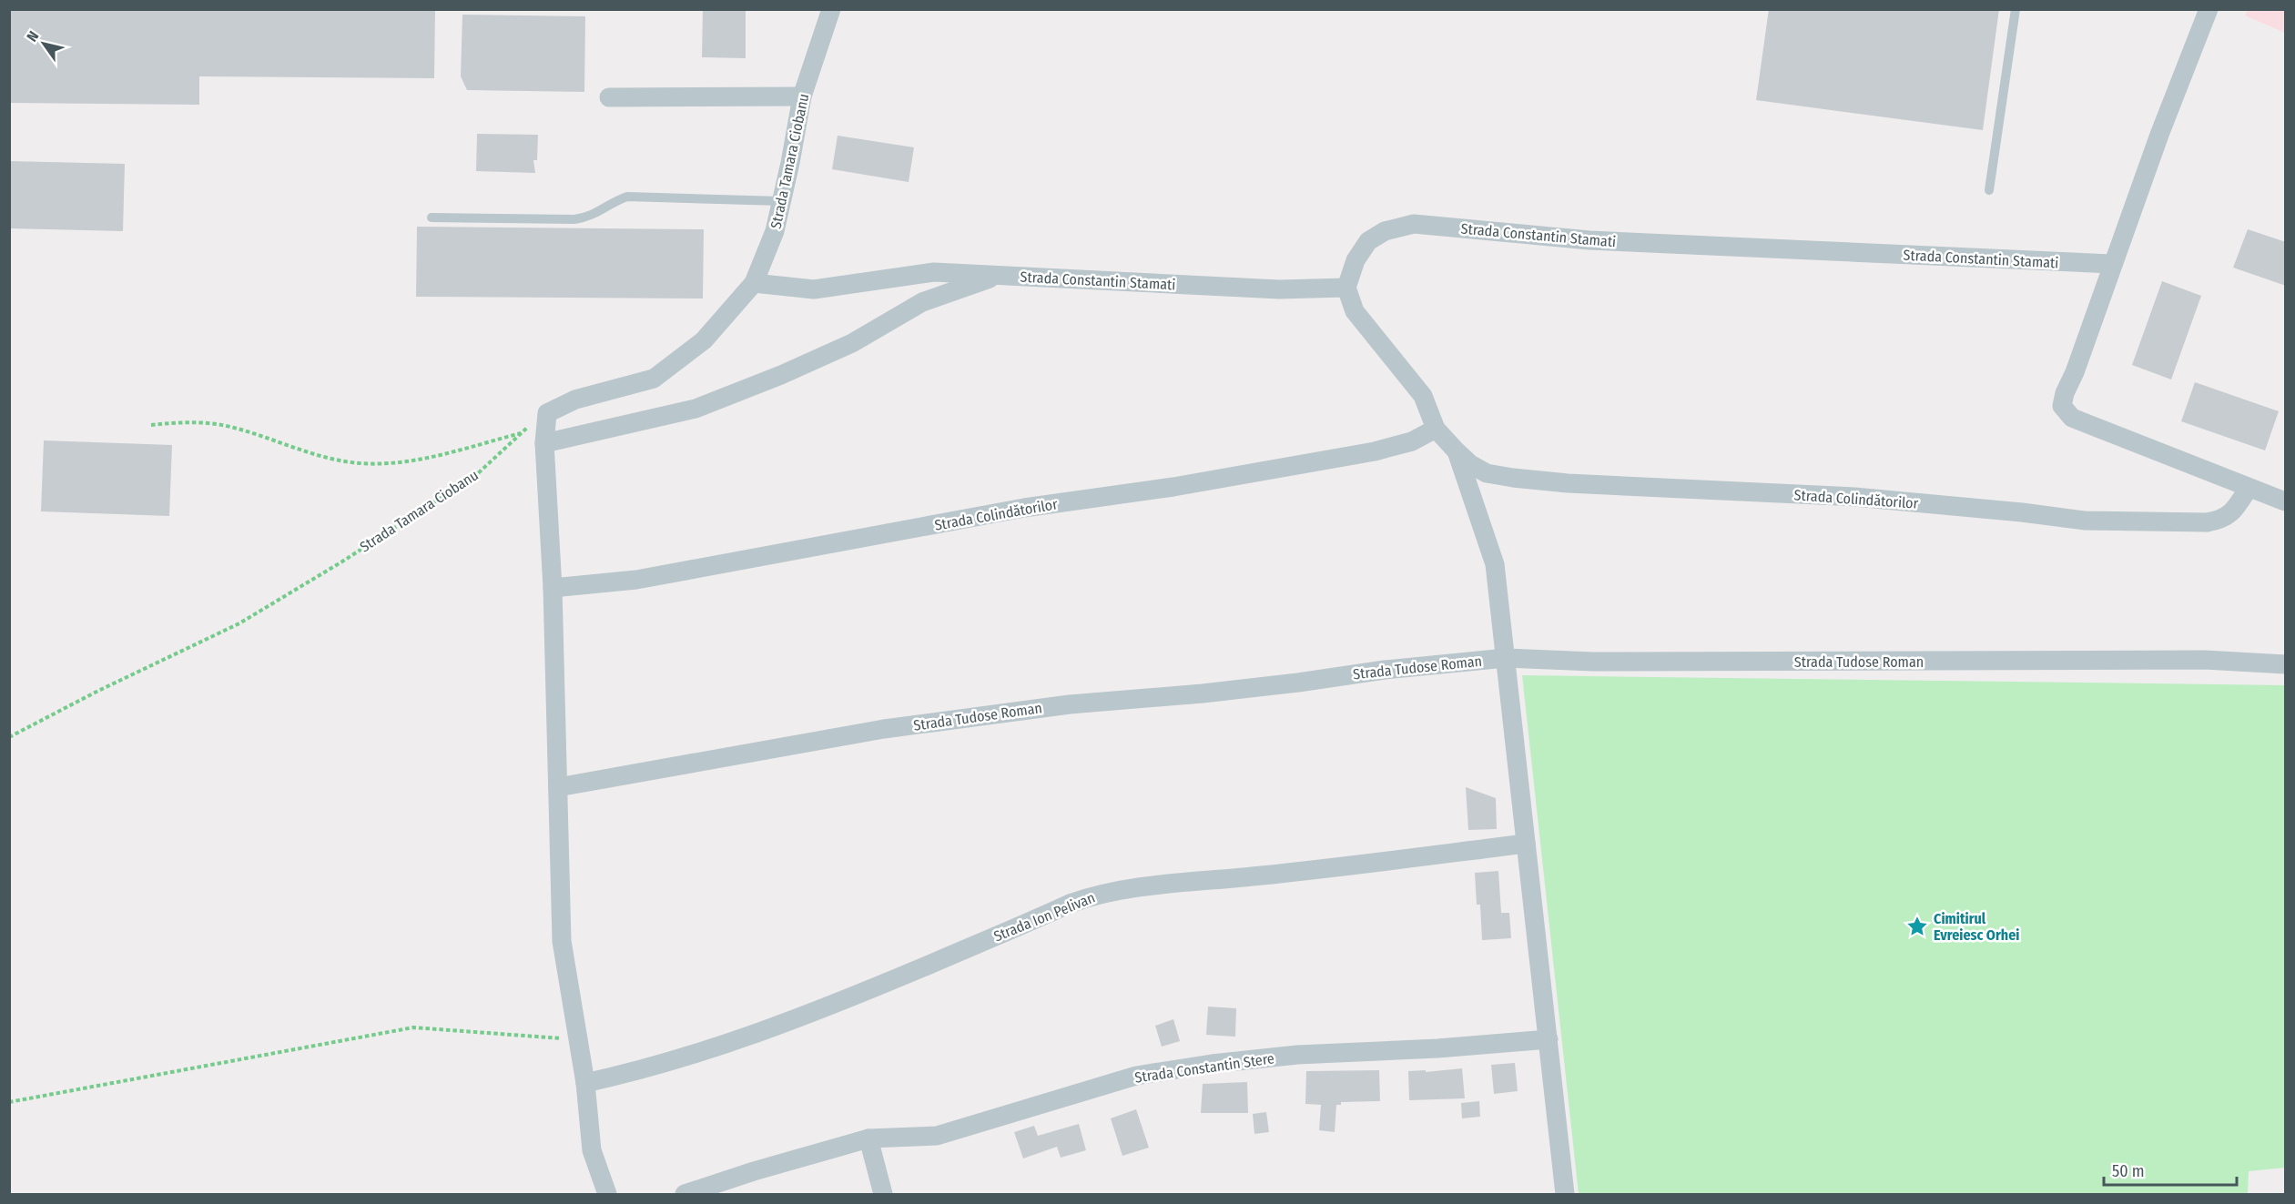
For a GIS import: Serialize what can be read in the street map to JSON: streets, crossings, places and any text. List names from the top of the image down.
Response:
{
  "streets": {
    "street": [
      "Strada Tamara Ciobanu",
      "Strada Constantin Stamati",
      "Strada Colindătorilor",
      "Strada Tudose Roman",
      "Strada Ion Pelivan",
      "Strada Constantin Stere"
    ]
  },
  "crossings": [
    ["Strada Tamara Ciobanu", "Strada Constantin Stamati"]
  ],
  "places": {
    "place": ["Cimitirul Evreiesc Orhei"]
  },
  "scale_bar": "50 m",
  "north": "top left"
}
